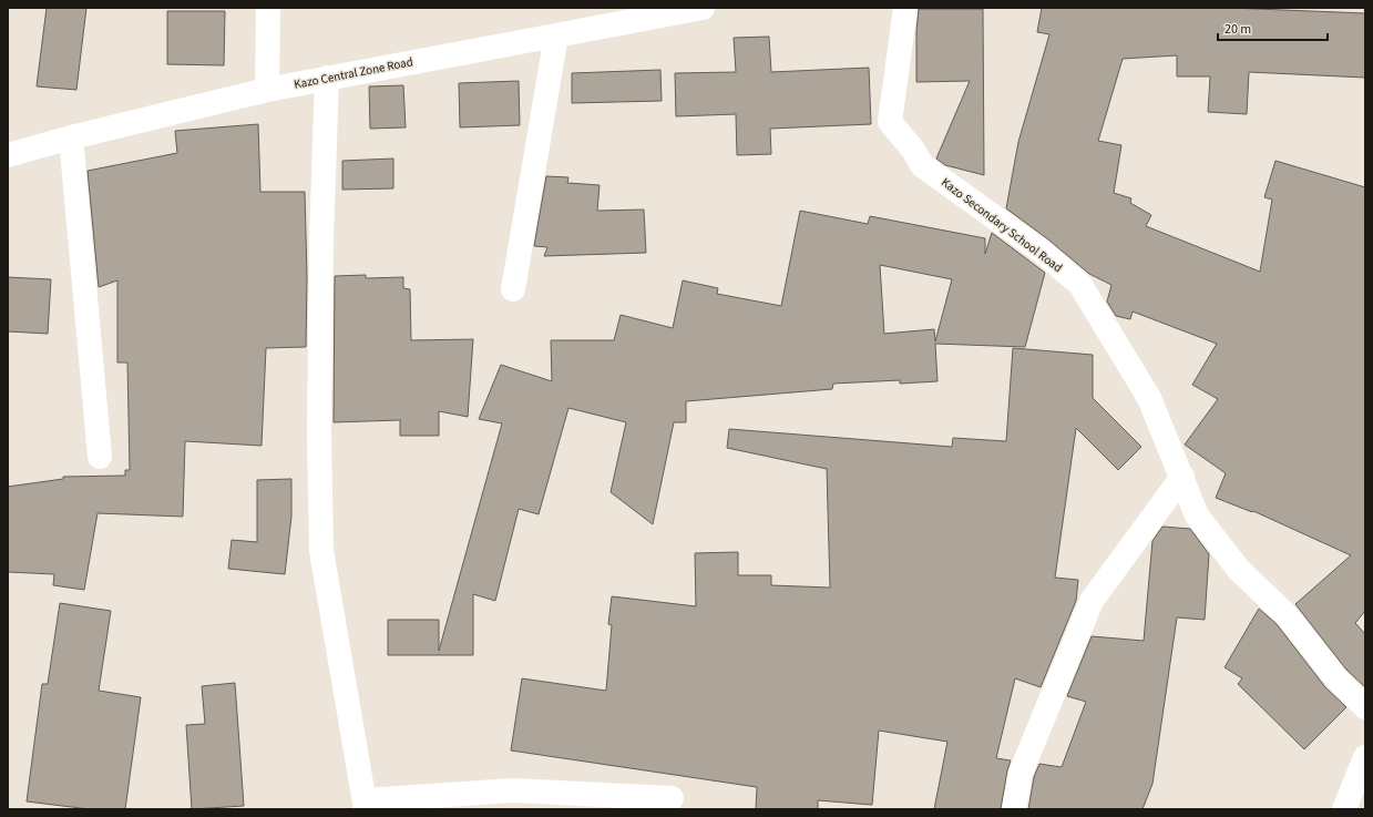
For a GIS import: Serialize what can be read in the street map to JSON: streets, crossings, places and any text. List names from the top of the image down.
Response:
{
  "streets": {
    "street": ["Kazo Central Zone Road", "Kazo Secondary School Road"]
  },
  "scale_bar": "20 m"
}
